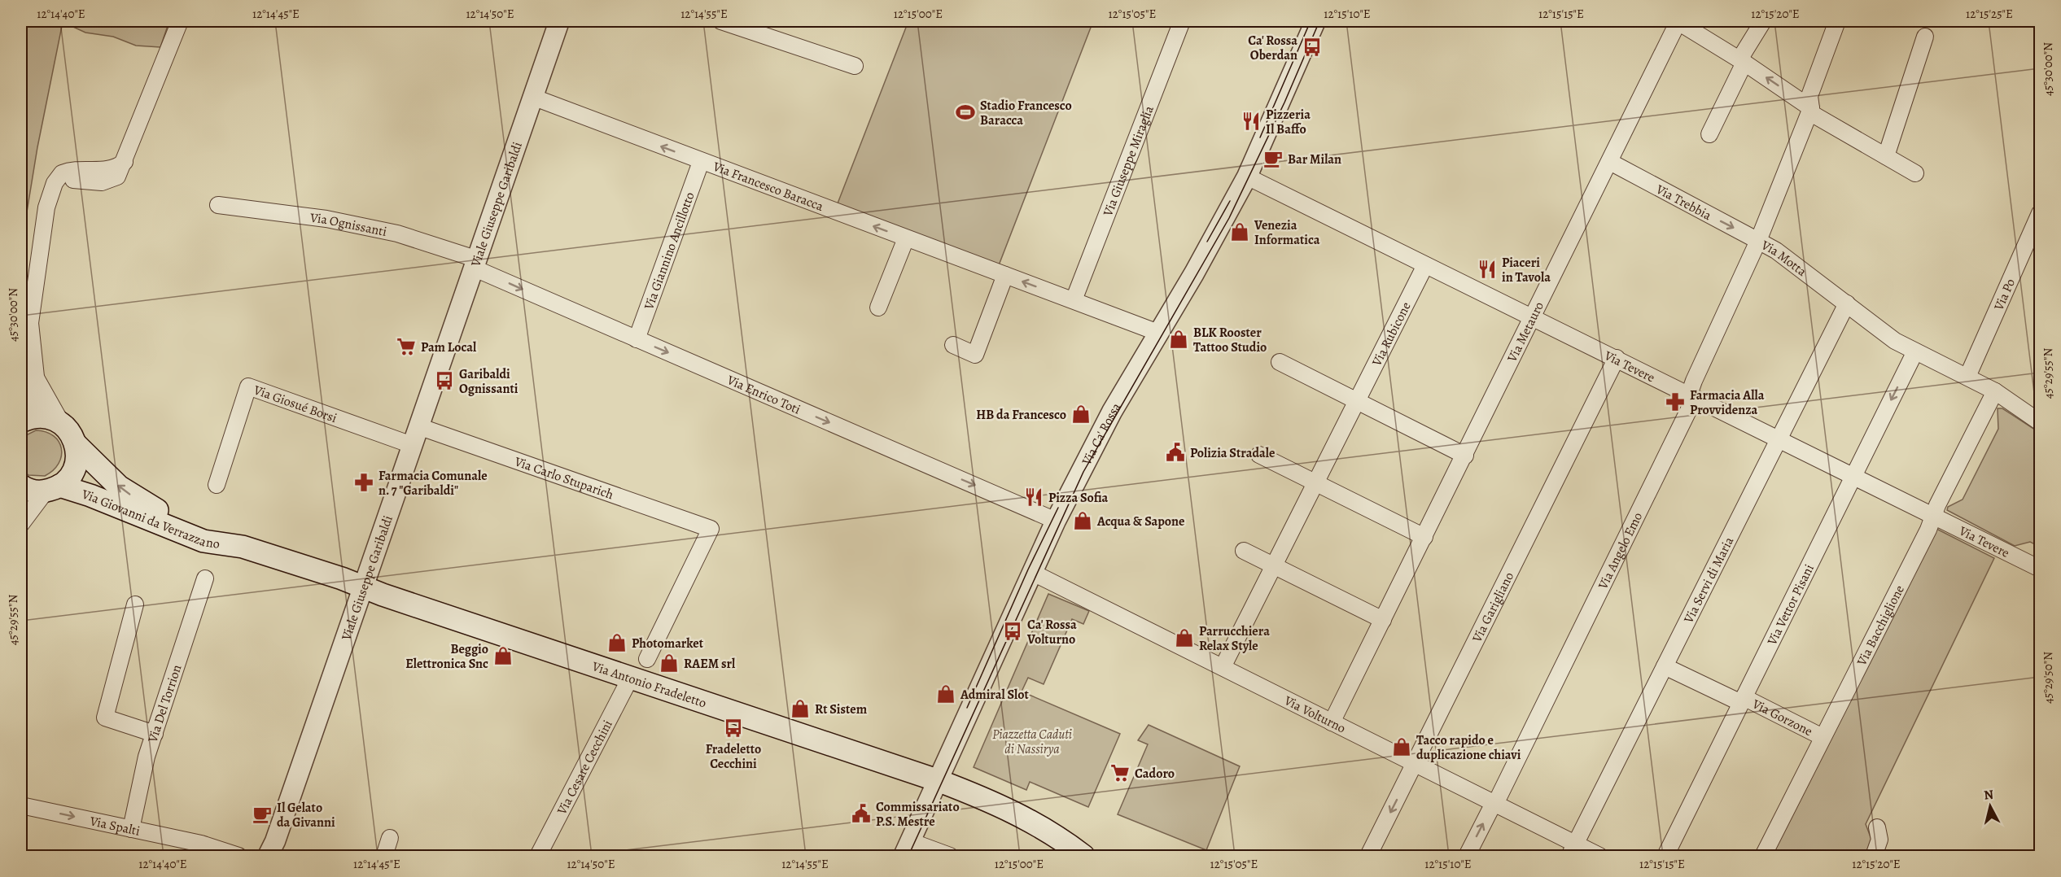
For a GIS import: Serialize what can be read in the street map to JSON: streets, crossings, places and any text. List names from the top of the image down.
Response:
{
  "streets": {
    "main road": ["Via Giovanni da Verrazzano", "Via Antonio Fradeletto"],
    "street": [
      "Via Giuseppe Miraglia",
      "Via Francesco Baracca",
      "Via Trebbia",
      "Viale Giuseppe Garibaldi",
      "Via Ognissanti",
      "Via Giannino Ancillotto",
      "Via Motta",
      "Via Po",
      "Via Metauro",
      "Via Rubicone",
      "Via Tevere",
      "Via Enrico Toti",
      "Via Giosué Borsi",
      "Via Ca' Rossa",
      "Via Carlo Stuparich",
      "Via Angelo Emo",
      "Via Servi di Maria",
      "Via Vettor Pisani",
      "Via Garigliano",
      "Via Bacchiglione",
      "Via Del Torrion",
      "Via Volturno",
      "Via Gorzone",
      "Via Cesare Cecchini",
      "Via Spalti"
    ]
  },
  "crossings": [
    ["Via Giuseppe Miraglia", "Via Francesco Baracca"],
    ["Via Francesco Baracca", "Viale Giuseppe Garibaldi"],
    ["Via Francesco Baracca", "Via Giannino Ancillotto"],
    ["Via Francesco Baracca", "Via Ca' Rossa"],
    ["Via Trebbia", "Via Motta"],
    ["Via Trebbia", "Via Metauro"],
    ["Via Trebbia", "Via Angelo Emo"],
    ["Viale Giuseppe Garibaldi", "Via Ognissanti"],
    ["Viale Giuseppe Garibaldi", "Via Enrico Toti"],
    ["Viale Giuseppe Garibaldi", "Via Giosué Borsi"],
    ["Viale Giuseppe Garibaldi", "Via Carlo Stuparich"],
    ["Viale Giuseppe Garibaldi", "Via Giovanni da Verrazzano"],
    ["Viale Giuseppe Garibaldi", "Via Antonio Fradeletto"],
    ["Via Ognissanti", "Via Enrico Toti"],
    ["Via Giannino Ancillotto", "Via Enrico Toti"],
    ["Via Motta", "Via Po"],
    ["Via Motta", "Via Angelo Emo"],
    ["Via Motta", "Via Servi di Maria"],
    ["Via Motta", "Via Vettor Pisani"],
    ["Via Motta", "Via Bacchiglione"],
    ["Via Metauro", "Via Tevere"],
    ["Via Metauro", "Via Volturno"],
    ["Via Rubicone", "Via Tevere"],
    ["Via Rubicone", "Via Volturno"],
    ["Via Tevere", "Via Ca' Rossa"],
    ["Via Tevere", "Via Angelo Emo"],
    ["Via Tevere", "Via Servi di Maria"],
    ["Via Tevere", "Via Vettor Pisani"],
    ["Via Tevere", "Via Garigliano"],
    ["Via Tevere", "Via Bacchiglione"],
    ["Via Enrico Toti", "Via Ca' Rossa"],
    ["Via Ca' Rossa", "Via Antonio Fradeletto"],
    ["Via Ca' Rossa", "Via Volturno"],
    ["Via Giovanni da Verrazzano", "Via Antonio Fradeletto"],
    ["Via Angelo Emo", "Via Volturno"],
    ["Via Servi di Maria", "Via Volturno"],
    ["Via Servi di Maria", "Via Gorzone"],
    ["Via Vettor Pisani", "Via Gorzone"],
    ["Via Garigliano", "Via Volturno"],
    ["Via Bacchiglione", "Via Gorzone"],
    ["Via Antonio Fradeletto", "Via Cesare Cecchini"],
    ["Via Del Torrion", "Via Spalti"]
  ],
  "one_way": [
    "Via Francesco Baracca",
    "Via Trebbia",
    "Via Enrico Toti",
    "Via Spalti"
  ],
  "parks": ["Piazzetta Caduti di Nassirya"],
  "places": {
    "bus stop": [
      "Ca' Rossa Oberdan",
      "Garibaldi Ognissanti",
      "Ca' Rossa Volturno",
      "Fradeletto Cecchini"
    ],
    "sports": ["Stadio Francesco Baracca"],
    "restaurant": ["Pizzeria Il Baffo", "Piaceri in Tavola", "Pizza Sofia"],
    "cafe": ["Bar Milan", "Il Gelato da Givanni"],
    "shop": [
      "Venezia Informatica",
      "BLK Rooster Tattoo Studio",
      "HB da Francesco",
      "Acqua & Sapone",
      "Parrucchiera Relax Style",
      "Photomarket",
      "Beggio Elettronica Snc",
      "RAEM srl",
      "Admiral Slot",
      "Rt Sistem",
      "Tacco rapido e duplicazione chiavi"
    ],
    "supermarket": ["Pam Local", "Cadoro"],
    "pharmacy": ["Farmacia Alla Provvidenza", "Farmacia Comunale n. 7 \"Garibaldi\""],
    "public building": ["Polizia Stradale", "Commissariato P.S. Mestre"]
  },
  "north": "top",
  "coordinates": [
    "12°14'40\"E",
    "12°14'45\"E",
    "12°14'50\"E",
    "12°14'55\"E",
    "12°15'00\"E",
    "12°15'05\"E",
    "12°15'10\"E",
    "12°15'15\"E",
    "12°15'20\"E",
    "12°15'25\"E",
    "45°30'00\"N",
    "45°29'55\"N",
    "45°29'50\"N"
  ]
}
